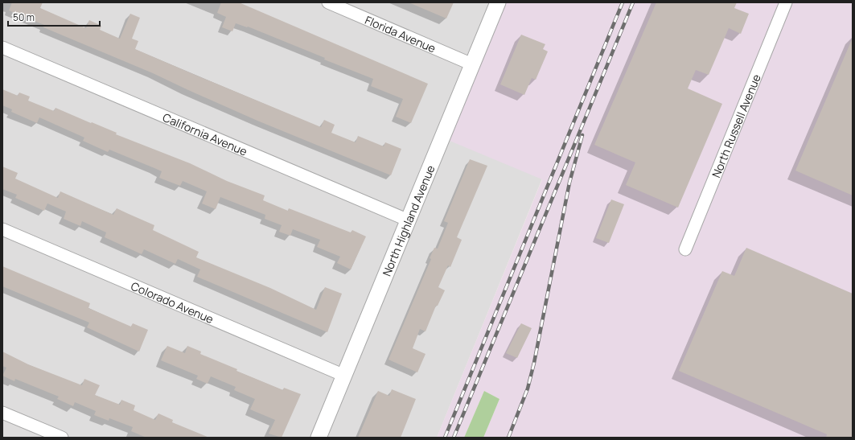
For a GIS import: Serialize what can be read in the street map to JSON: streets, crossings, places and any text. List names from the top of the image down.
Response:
{
  "streets": {
    "street": [
      "Florida Avenue",
      "North Russell Avenue",
      "California Avenue",
      "North Highland Avenue",
      "Colorado Avenue"
    ]
  },
  "crossings": [
    ["Florida Avenue", "North Highland Avenue"],
    ["California Avenue", "North Highland Avenue"],
    ["North Highland Avenue", "Colorado Avenue"]
  ],
  "scale_bar": "50 m"
}
